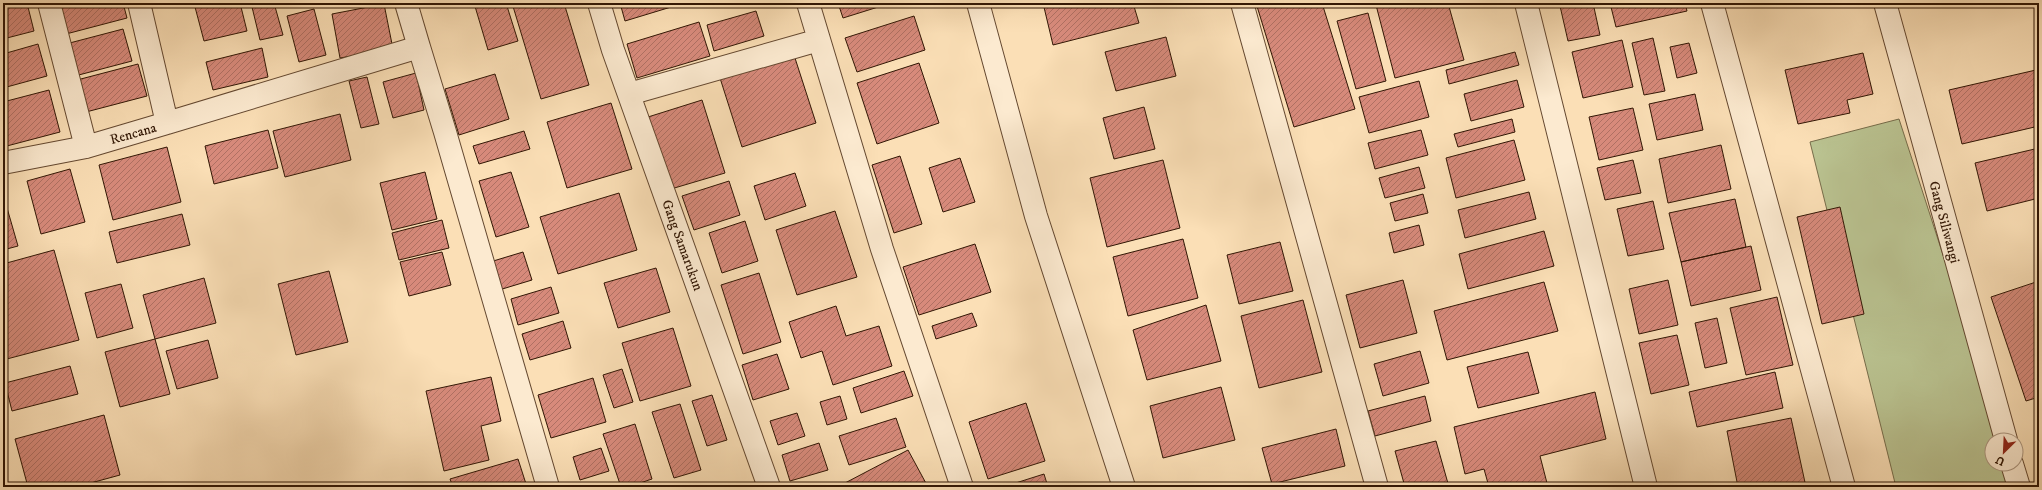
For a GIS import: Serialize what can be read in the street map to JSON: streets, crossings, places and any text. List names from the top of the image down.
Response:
{
  "streets": {
    "street": ["Rencana", "Gang Siliwangi", "Gang Samarukun"]
  },
  "north": "bottom left"
}
